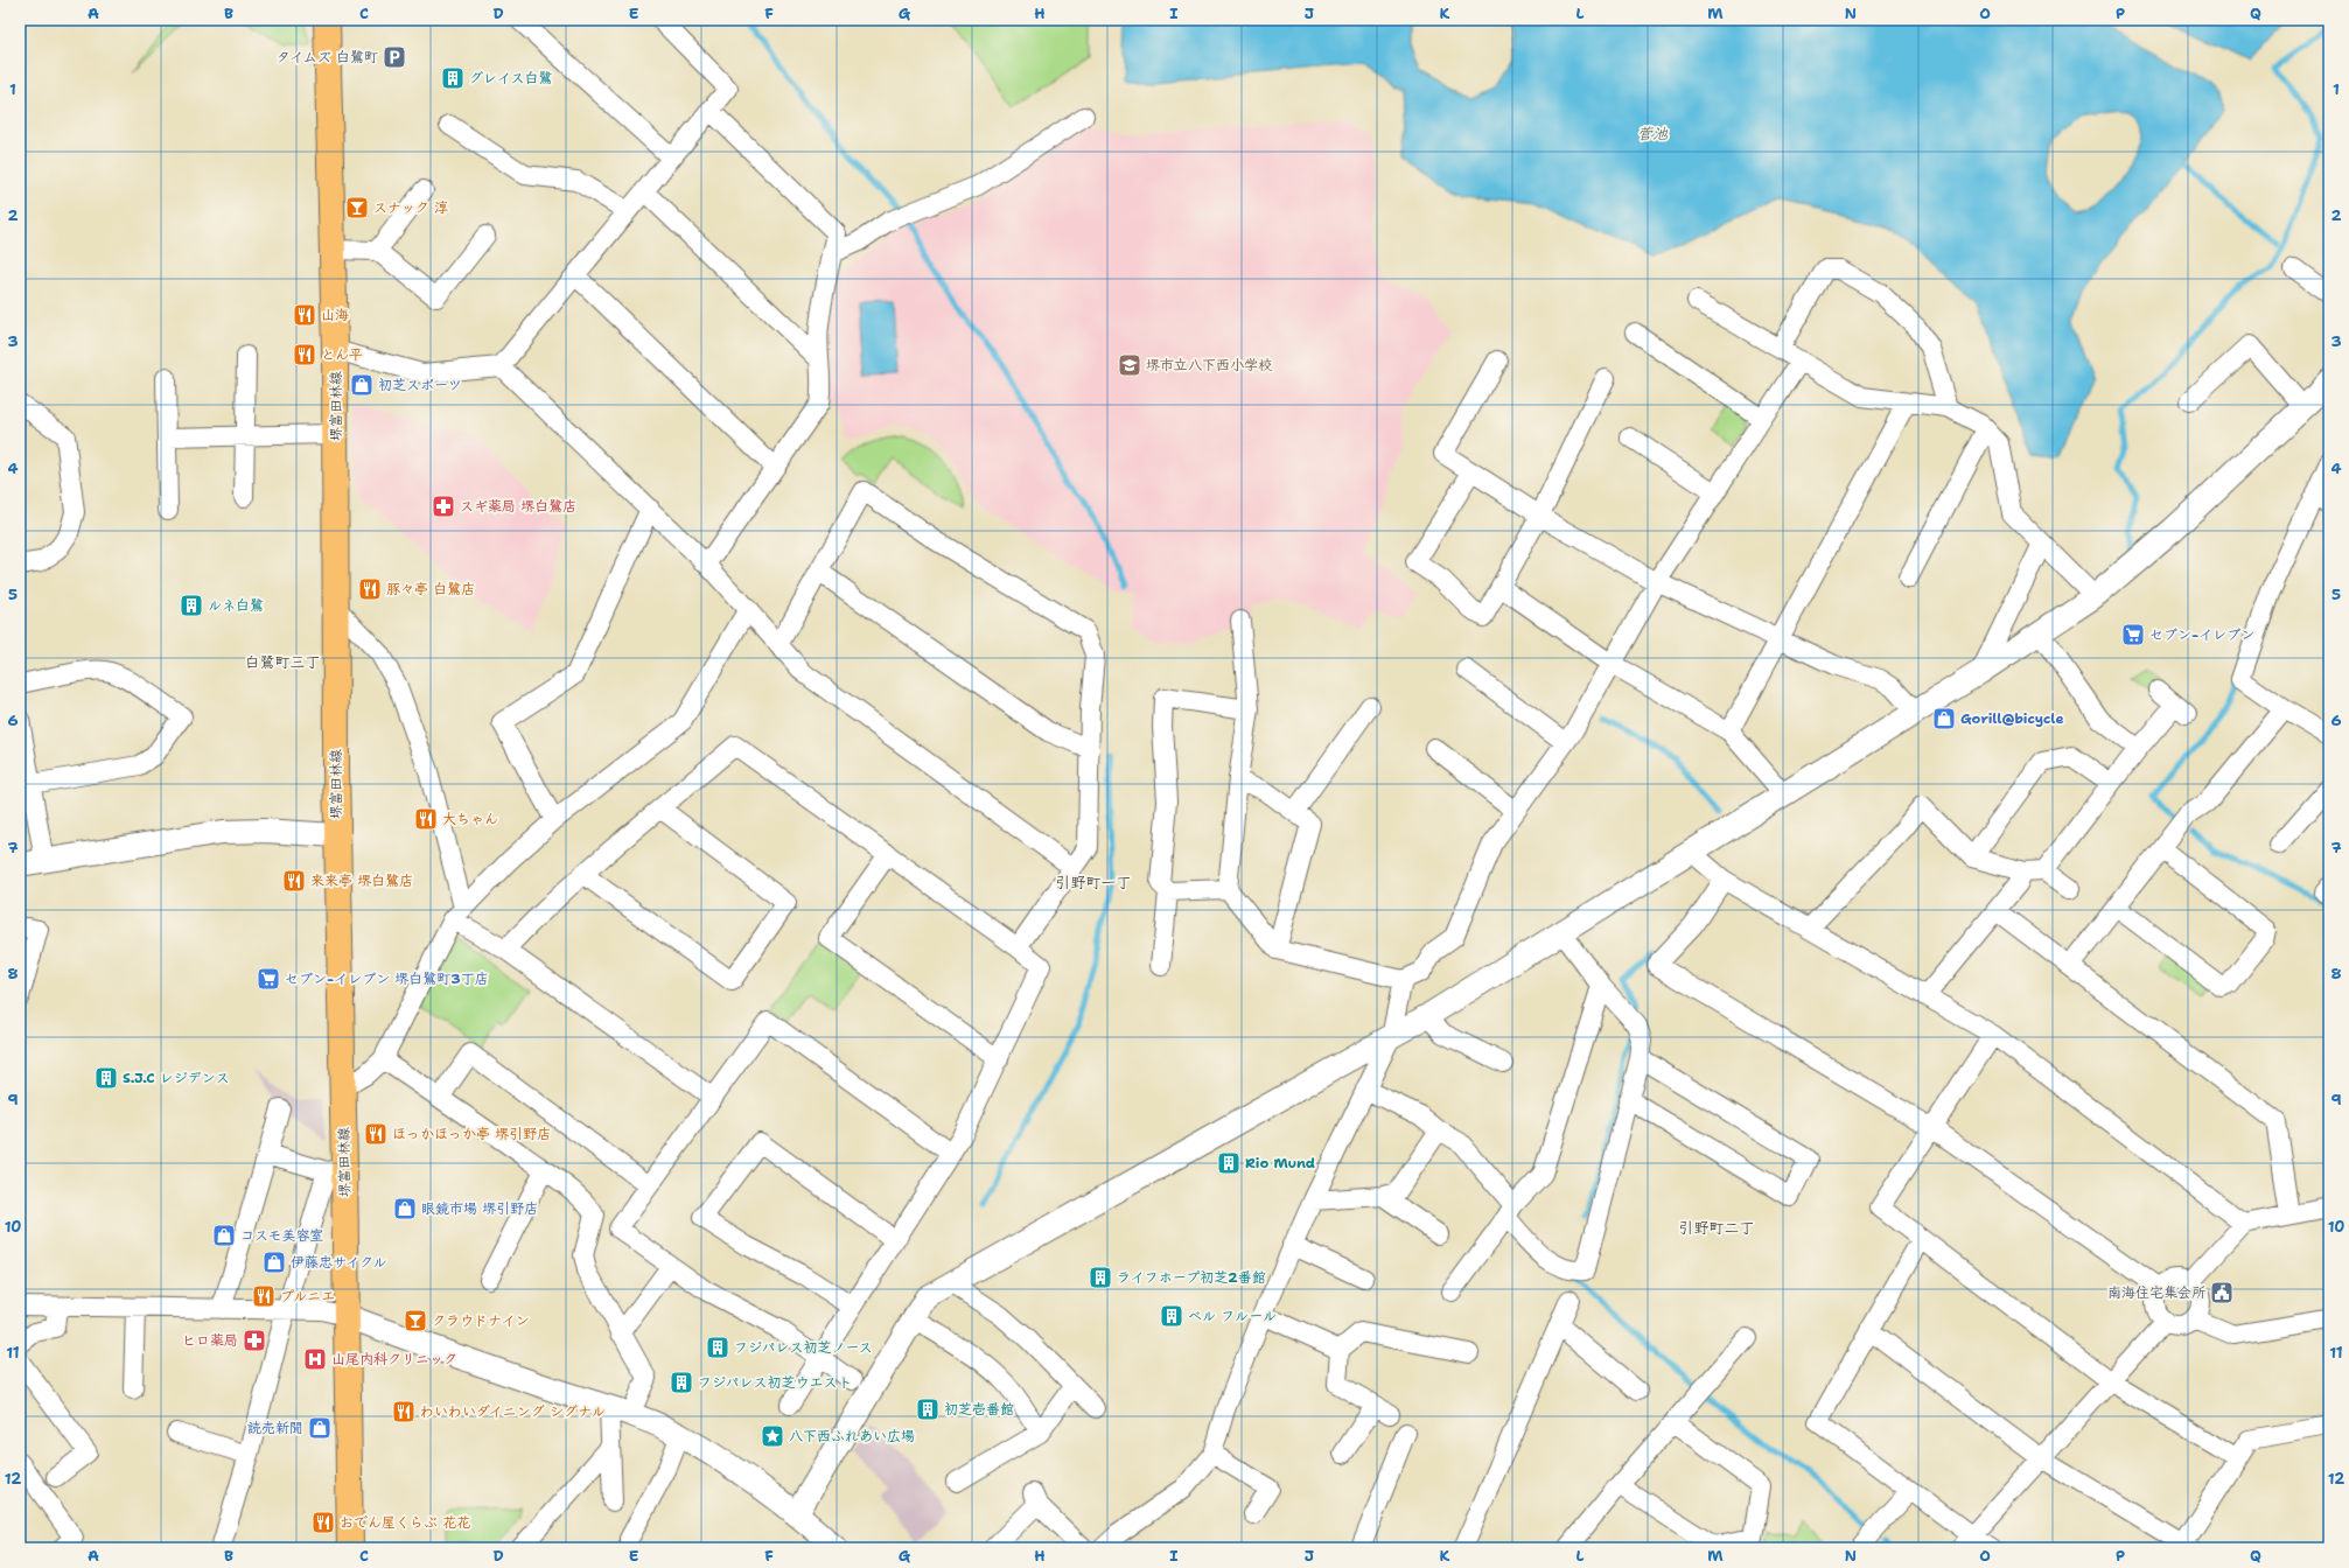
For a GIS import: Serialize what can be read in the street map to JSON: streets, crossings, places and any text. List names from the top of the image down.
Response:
{
  "streets": {
    "main road": ["堺富田林線"]
  },
  "districts": ["白鷺町三丁", "引野町一丁", "引野町二丁"],
  "water": ["菅池"],
  "places": {
    "parking": ["タイムズ 白鷺町"],
    "building": [
      "グレイス白鷺",
      "ルネ白鷺",
      "S.J.C レジデンス",
      "Rio Mund",
      "ライフホープ初芝2番館",
      "ベル フルール",
      "フジパレス初芝ノース",
      "フジパレス初芝ウエスト",
      "初芝壱番館"
    ],
    "bar": ["スナック 淳", "クラウドナイン"],
    "restaurant": [
      "山海",
      "とん平",
      "豚々亭 白鷺店",
      "大ちゃん",
      "来来亭 堺白鷺店",
      "ほっかほっか亭 堺引野店",
      "プルニエ",
      "わいわいダイニング シグナル",
      "おでん屋くらぶ 花花"
    ],
    "school or university": ["堺市立八下西小学校"],
    "shop": [
      "初芝スポーツ",
      "Gorill@bicycle",
      "眼鏡市場 堺引野店",
      "コスモ美容室",
      "伊藤忠サイクル",
      "読売新聞"
    ],
    "pharmacy": ["スギ薬局 堺白鷺店", "ヒロ薬局"],
    "supermarket": ["セブン-イレブン", "セブン-イレブン 堺白鷺町3丁店"],
    "public building": ["南海住宅集会所"],
    "hospital": ["山尾内科クリニック"],
    "place": ["八下西ふれあい広場"]
  },
  "grid": {
    "columns": [
      "A",
      "B",
      "C",
      "D",
      "E",
      "F",
      "G",
      "H",
      "I",
      "J",
      "K",
      "L",
      "M",
      "N",
      "O",
      "P",
      "Q"
    ],
    "rows": [
      "1",
      "2",
      "3",
      "4",
      "5",
      "6",
      "7",
      "8",
      "9",
      "10",
      "11",
      "12"
    ]
  }
}
